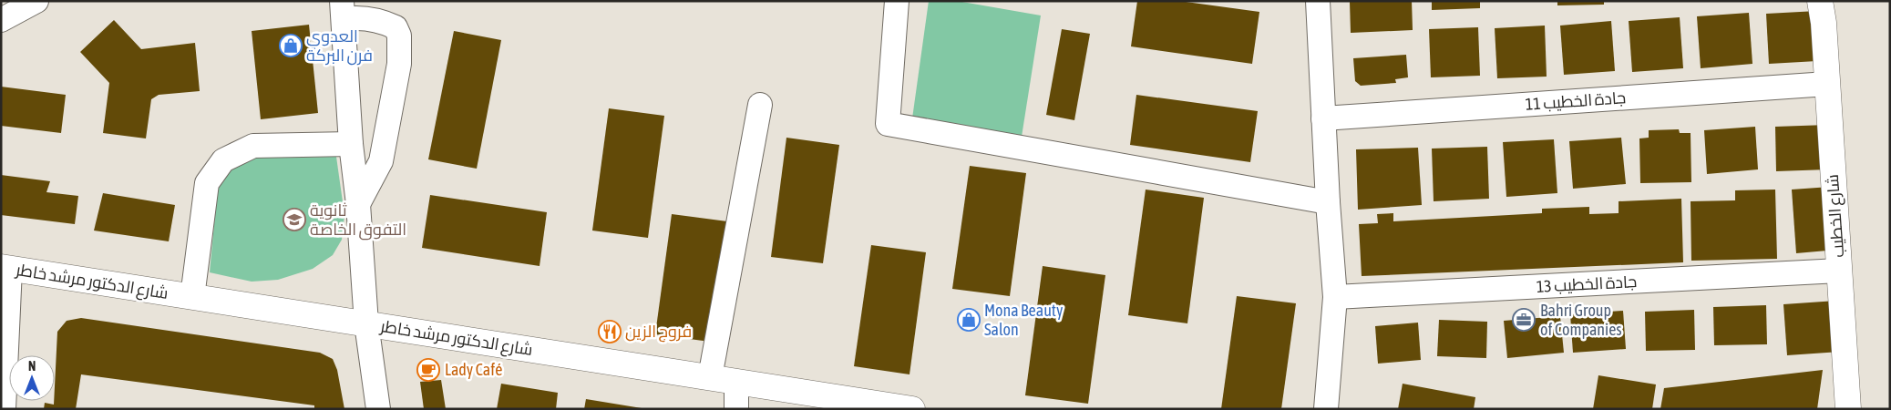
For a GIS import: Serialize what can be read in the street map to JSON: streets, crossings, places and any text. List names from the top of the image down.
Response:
{
  "streets": {
    "main road": ["شارع الخطيب", "شارع الدكتور مرشد خاطر"],
    "street": ["جادة الخطيب 11", "جادة الخطيب 13"]
  },
  "crossings": [
    ["جادة الخطيب 11", "شارع الخطيب"],
    ["شارع الخطيب", "جادة الخطيب 13"]
  ],
  "places": {
    "shop": ["العدوي فرن البركة", "Mona Beauty Salon"],
    "school or university": ["ثانوية التفوق الخاصة"],
    "office": ["Bahri Group of Companies"],
    "restaurant": ["فروج الزين"],
    "cafe": ["Lady Café"]
  },
  "north": "top"
}
